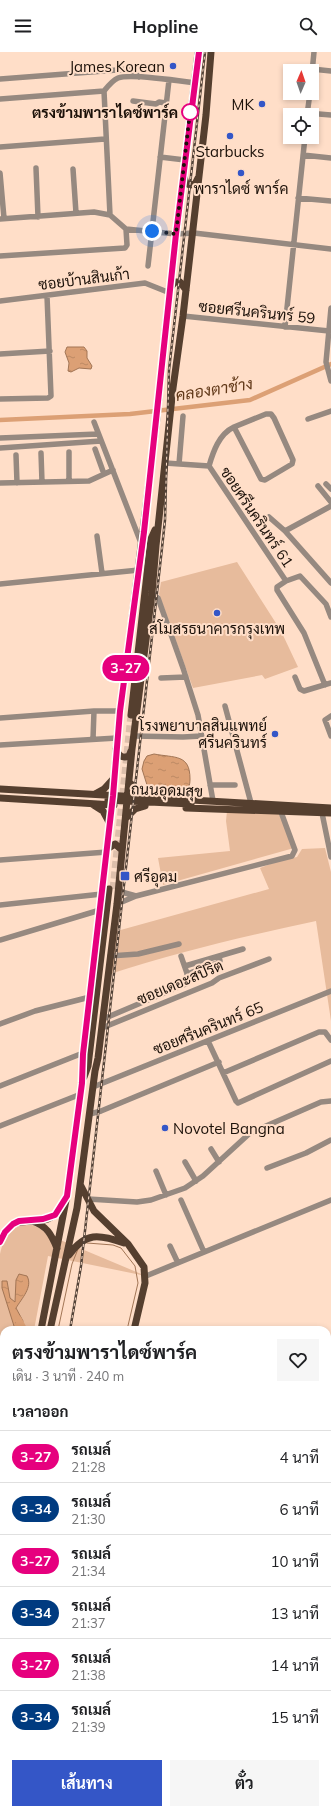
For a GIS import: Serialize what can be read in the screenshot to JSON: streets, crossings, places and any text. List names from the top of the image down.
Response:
{
  "streets": {
    "main road": ["ถนนอุดมสุข"],
    "street": [
      "ซอยบ้านสินเก้า",
      "ซอยศรีนครินทร์ 59",
      "ซอยศรีนครินทร์ 61",
      "ซอยเดอะสปิริต",
      "ซอยศรีนครินทร์ 65"
    ]
  },
  "water": ["คลองตาช้าง"],
  "places": {
    "other": [
      "James Korean",
      "MK",
      "ตรงข้ามพาราไดซ์พาร์ค",
      "Starbucks",
      "พาราไดซ์ พาร์ค",
      "สโมสรธนาคารกรุงเทพ",
      "โรงพยาบาลสินแพทย์ ศรีนครินทร์",
      "Novotel Bangna"
    ],
    "transit": ["ศรีอุดม"]
  },
  "lines": ["bus line 3-27"],
  "north": "top",
  "page": {
    "header": "Hopline",
    "on_map": "3-27",
    "heading": [
      ["ตรงข้ามพาราไดซ์พาร์ค", "เดิน · 3 นาที · 240 m"],
      "เวลาออก"
    ],
    "list": [
      {
        "mark": "3-27",
        "name": "รถเมล์",
        "note": "21:28",
        "value": "4 นาที"
      },
      {
        "mark": "3-34",
        "name": "รถเมล์",
        "note": "21:30",
        "value": "6 นาที"
      },
      {
        "mark": "3-27",
        "name": "รถเมล์",
        "note": "21:34",
        "value": "10 นาที"
      },
      {
        "mark": "3-34",
        "name": "รถเมล์",
        "note": "21:37",
        "value": "13 นาที"
      },
      {
        "mark": "3-27",
        "name": "รถเมล์",
        "note": "21:38",
        "value": "14 นาที"
      },
      {
        "mark": "3-34",
        "name": "รถเมล์",
        "note": "21:39",
        "value": "15 นาที"
      }
    ],
    "buttons": ["เส้นทาง", "ตั๋ว"]
  }
}
